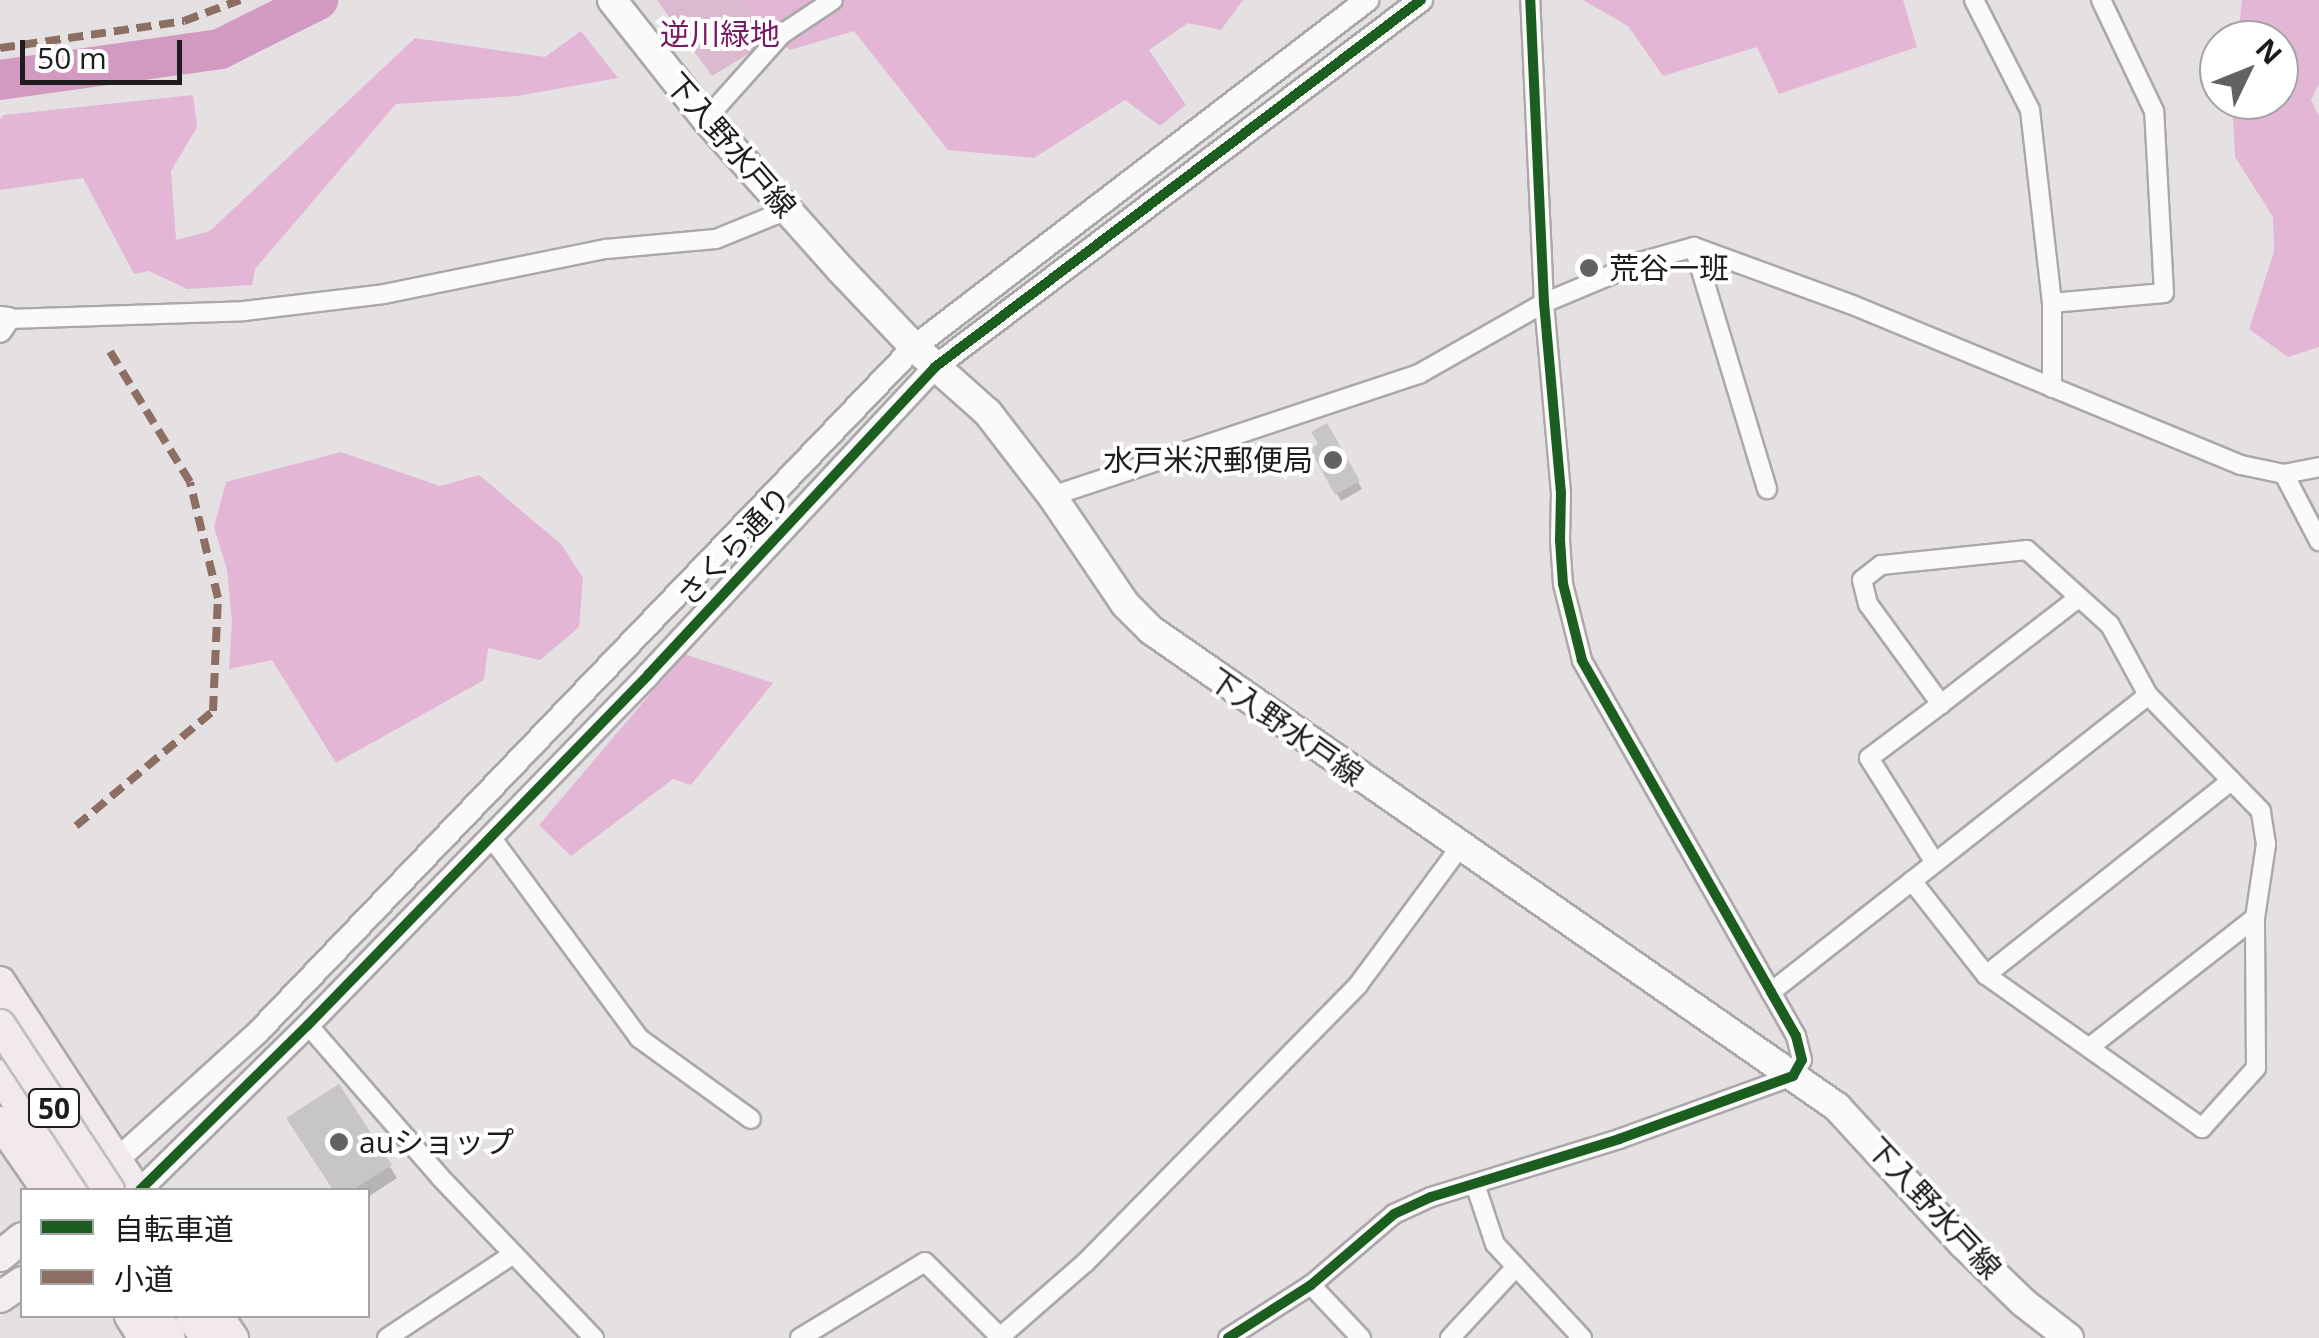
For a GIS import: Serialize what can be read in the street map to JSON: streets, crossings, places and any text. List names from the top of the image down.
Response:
{
  "streets": {
    "highway": ["50"],
    "main road": ["下入野水戸線", "さくら通り"]
  },
  "crossings": [
    ["下入野水戸線", "さくら通り"]
  ],
  "parks": ["逆川緑地"],
  "places": ["荒谷一班", "水戸米沢郵便局", "auショップ"],
  "legend": ["自転車道", "小道"],
  "scale_bar": "50 m",
  "north": "top right"
}
